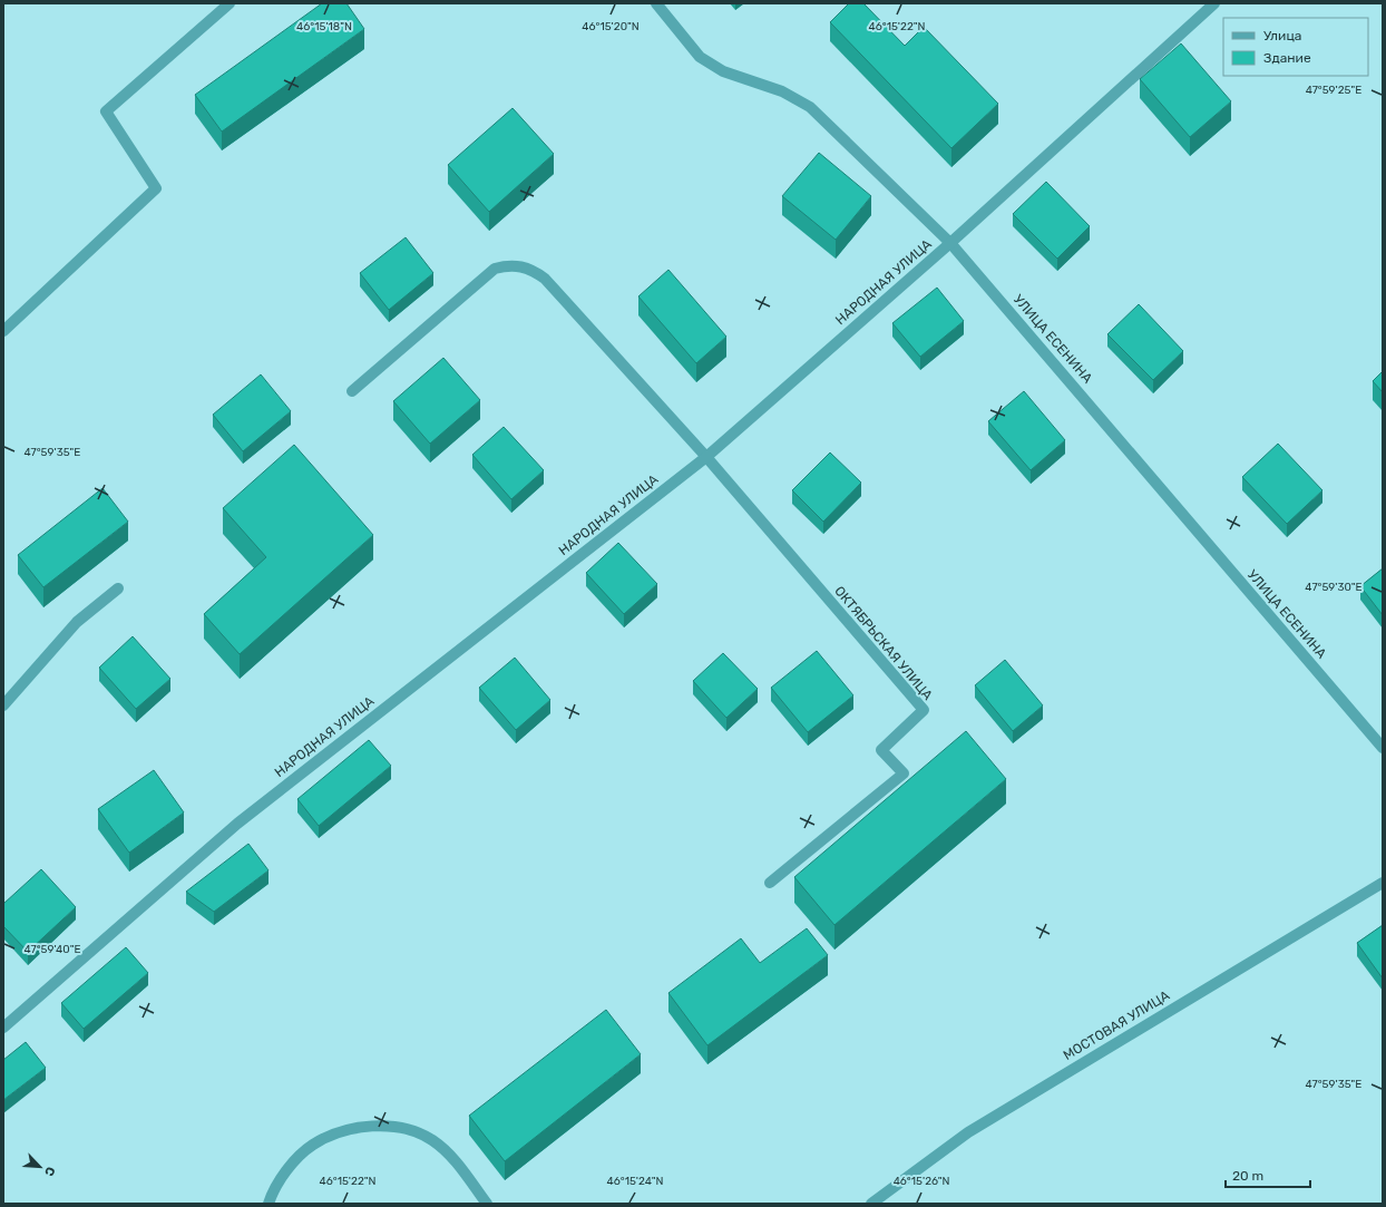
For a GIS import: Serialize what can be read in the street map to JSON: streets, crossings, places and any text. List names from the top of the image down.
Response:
{
  "streets": {
    "street": [
      "НАРОДНАЯ УЛИЦА",
      "УЛИЦА ЕСЕНИНА",
      "ОКТЯБРЬСКАЯ УЛИЦА",
      "МОСТОВАЯ УЛИЦА"
    ]
  },
  "crossings": [
    ["НАРОДНАЯ УЛИЦА", "УЛИЦА ЕСЕНИНА"],
    ["НАРОДНАЯ УЛИЦА", "ОКТЯБРЬСКАЯ УЛИЦА"]
  ],
  "legend": ["Улица", "Здание"],
  "scale_bar": "20 m",
  "north": "bottom right",
  "coordinates": [
    "46°15'18\"N",
    "46°15'20\"N",
    "46°15'22\"N",
    "47°59'25\"E",
    "47°59'35\"E",
    "47°59'30\"E",
    "47°59'40\"E",
    "46°15'24\"N",
    "46°15'26\"N"
  ]
}
